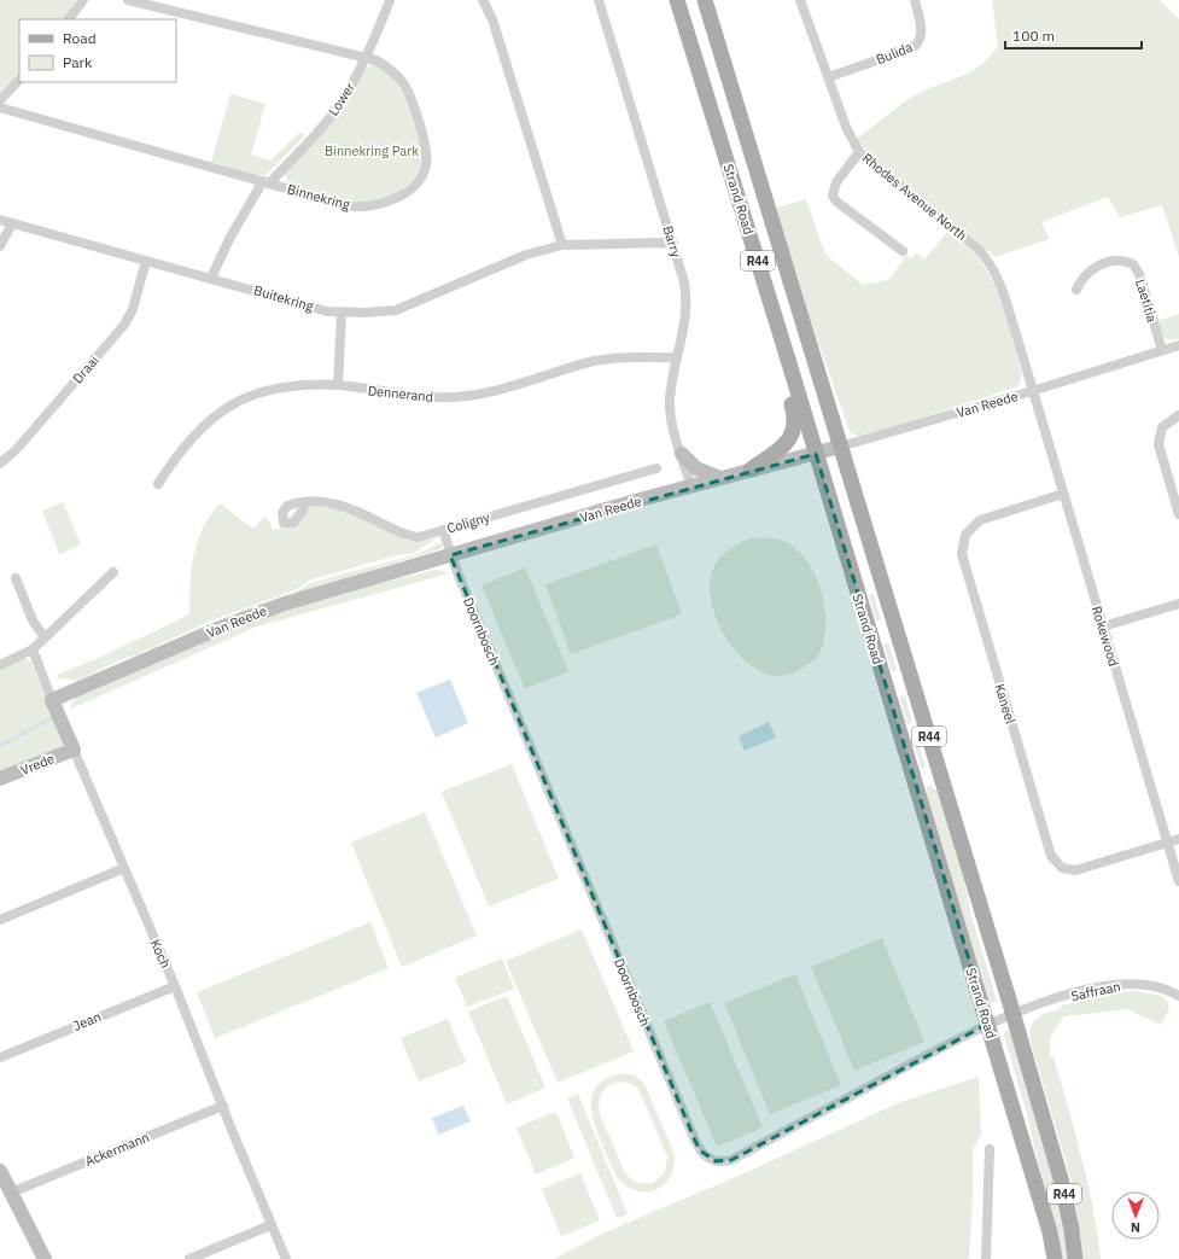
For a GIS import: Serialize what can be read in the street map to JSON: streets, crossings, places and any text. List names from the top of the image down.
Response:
{
  "streets": {
    "main road": ["Strand Road", "R44"],
    "street": [
      "Bulida",
      "Lower",
      "Binnekring",
      "Rhodes Avenue North",
      "Barry",
      "Buitekring",
      "Laetitia",
      "Draai",
      "Dennerand",
      "Van Reede",
      "Coligny",
      "Doornbosch",
      "Rokewood",
      "Kaneel",
      "Vrede",
      "Koch",
      "Saffraan",
      "Jean",
      "Ackermann"
    ]
  },
  "crossings": [
    ["Bulida", "Rhodes Avenue North"],
    ["Lower", "Binnekring"],
    ["Lower", "Buitekring"],
    ["Rhodes Avenue North", "Van Reede"],
    ["Rhodes Avenue North", "Rokewood"],
    ["Strand Road", "Van Reede"],
    ["Strand Road", "Doornbosch"],
    ["Strand Road", "Saffraan"],
    ["Barry", "Buitekring"],
    ["Barry", "Dennerand"],
    ["Barry", "Van Reede"],
    ["Buitekring", "Draai"],
    ["Laetitia", "Van Reede"],
    ["Van Reede", "Doornbosch"],
    ["Van Reede", "Rokewood"],
    ["Van Reede", "Koch"],
    ["Coligny", "Doornbosch"],
    ["Doornbosch", "Saffraan"],
    ["Rokewood", "Kaneel"],
    ["Vrede", "Koch"],
    ["Koch", "Jean"],
    ["Koch", "Ackermann"]
  ],
  "parks": ["Binnekring Park"],
  "legend": ["Road", "Park"],
  "scale_bar": "100 m",
  "north": "bottom"
}
